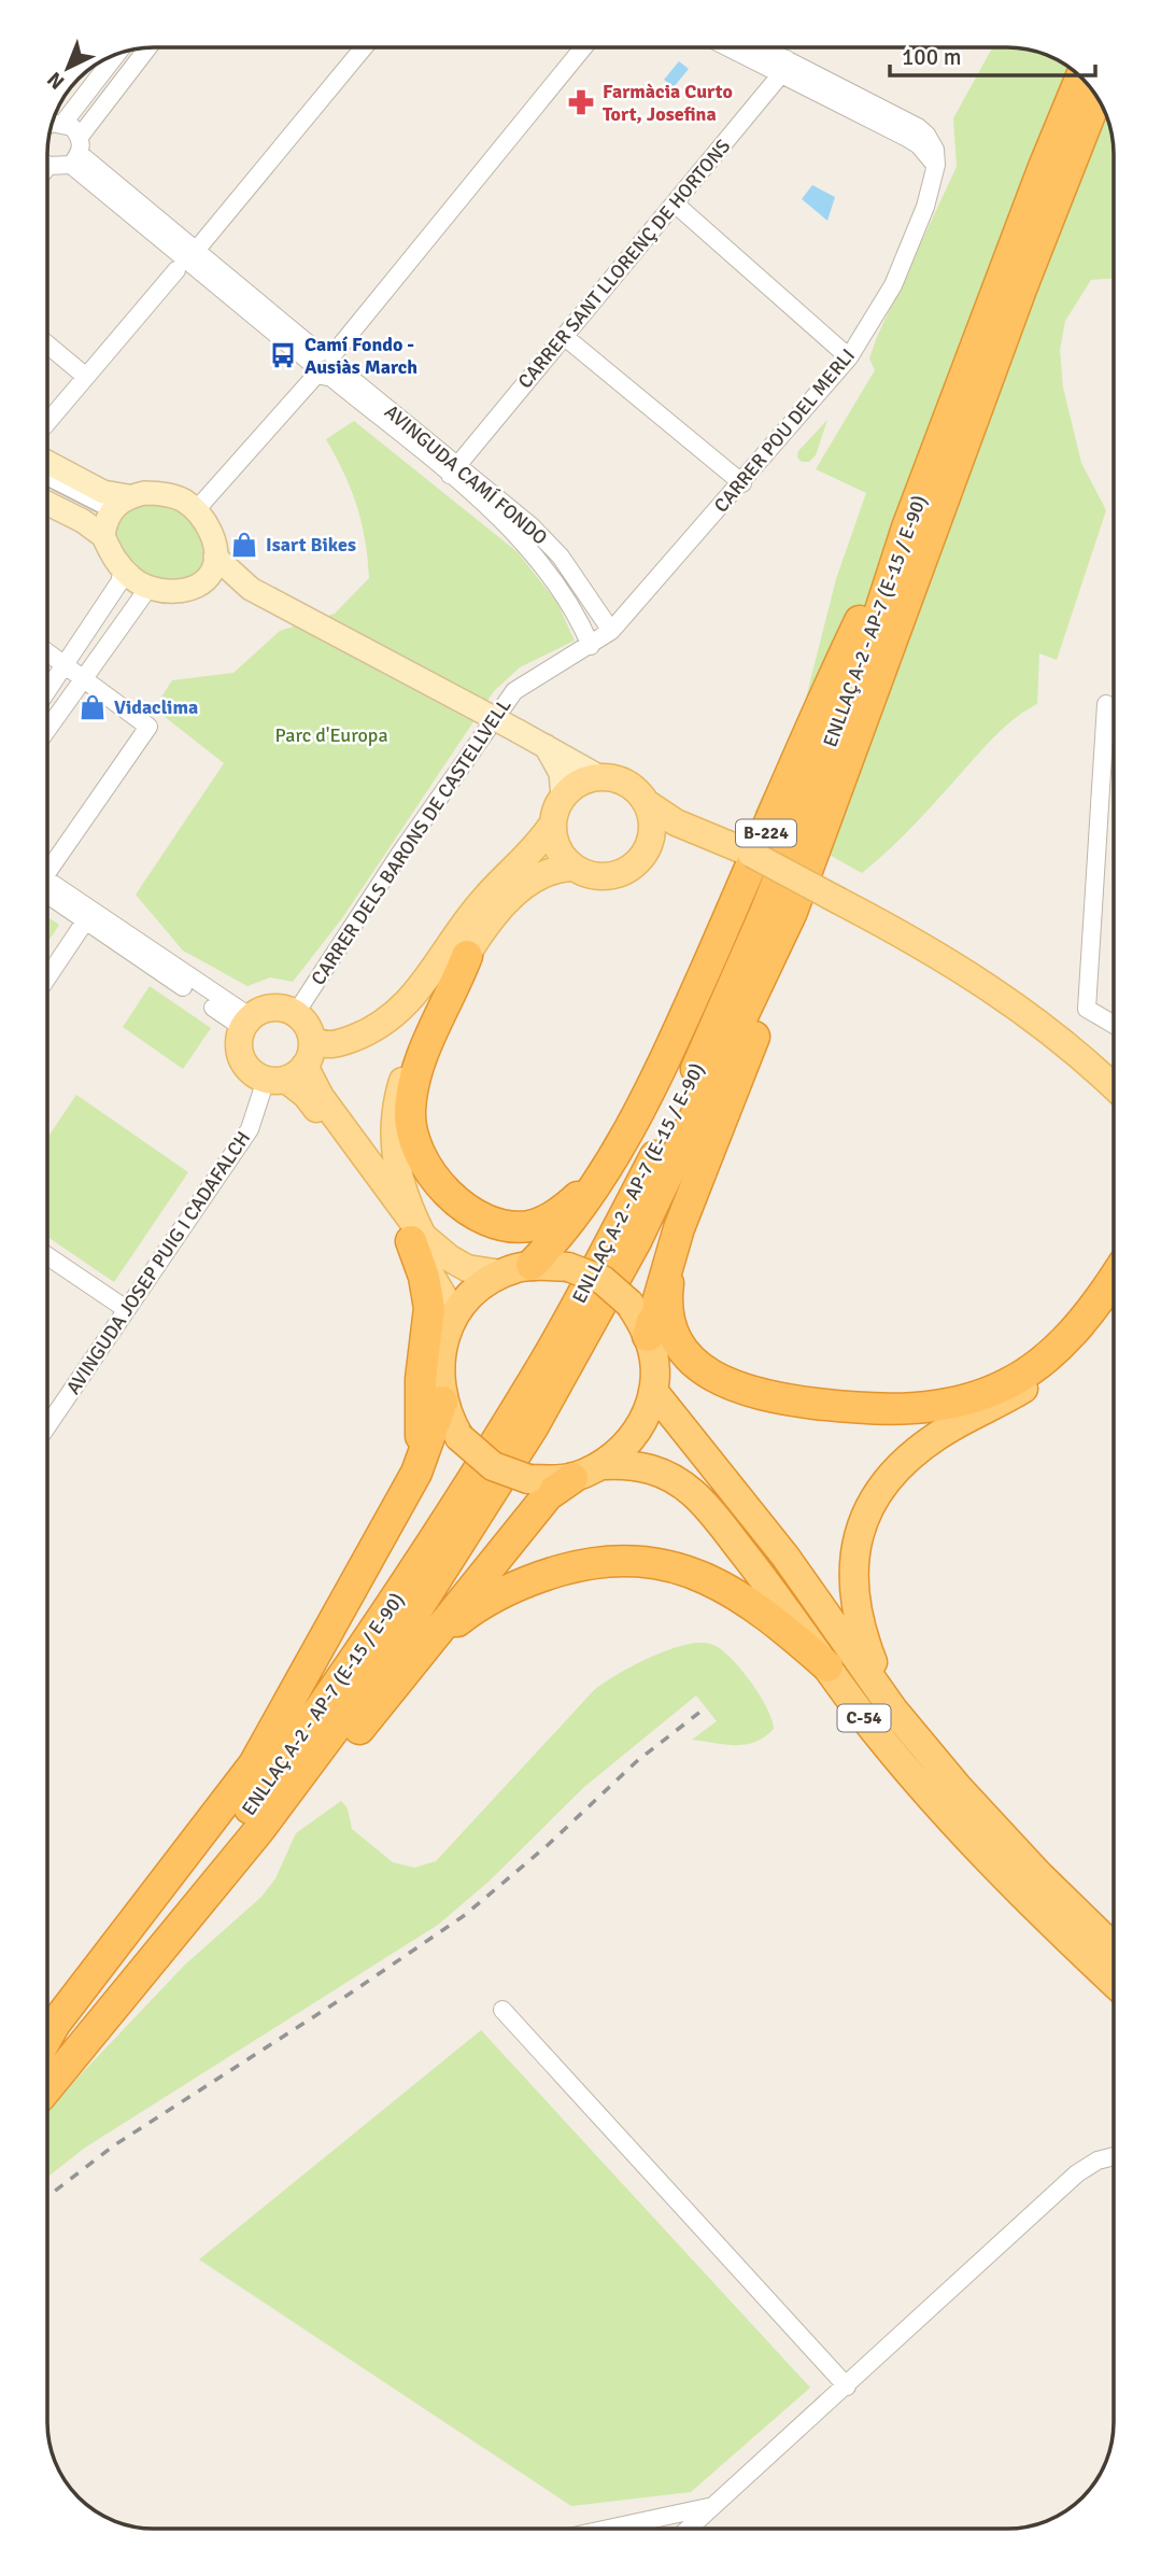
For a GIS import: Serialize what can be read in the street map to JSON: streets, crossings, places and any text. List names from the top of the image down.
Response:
{
  "streets": {
    "highway": ["ENLLAÇ A-2 - AP-7 (E-15 / E-90)", "B-224", "C-54"],
    "street": [
      "CARRER SANT LLORENÇ DE HORTONS",
      "CARRER POU DEL MERLI",
      "AVINGUDA CAMÍ FONDO",
      "CARRER DELS BARONS DE CASTELLVELL",
      "AVINGUDA JOSEP PUIG I CADAFALCH"
    ]
  },
  "crossings": [
    ["CARRER SANT LLORENÇ DE HORTONS", "CARRER POU DEL MERLI"],
    ["CARRER SANT LLORENÇ DE HORTONS", "AVINGUDA CAMÍ FONDO"],
    ["CARRER POU DEL MERLI", "AVINGUDA CAMÍ FONDO"],
    ["CARRER POU DEL MERLI", "CARRER DELS BARONS DE CASTELLVELL"],
    ["AVINGUDA CAMÍ FONDO", "CARRER DELS BARONS DE CASTELLVELL"],
    ["ENLLAÇ A-2 - AP-7 (E-15 / E-90)", "B-224"],
    ["CARRER DELS BARONS DE CASTELLVELL", "AVINGUDA JOSEP PUIG I CADAFALCH"]
  ],
  "parks": ["Parc d'Europa"],
  "places": {
    "pharmacy": ["Farmàcia Curto Tort, Josefina"],
    "bus stop": ["Camí Fondo - Ausiàs March"],
    "shop": ["Isart Bikes", "Vidaclima"]
  },
  "scale_bar": "100 m",
  "north": "bottom left"
}
